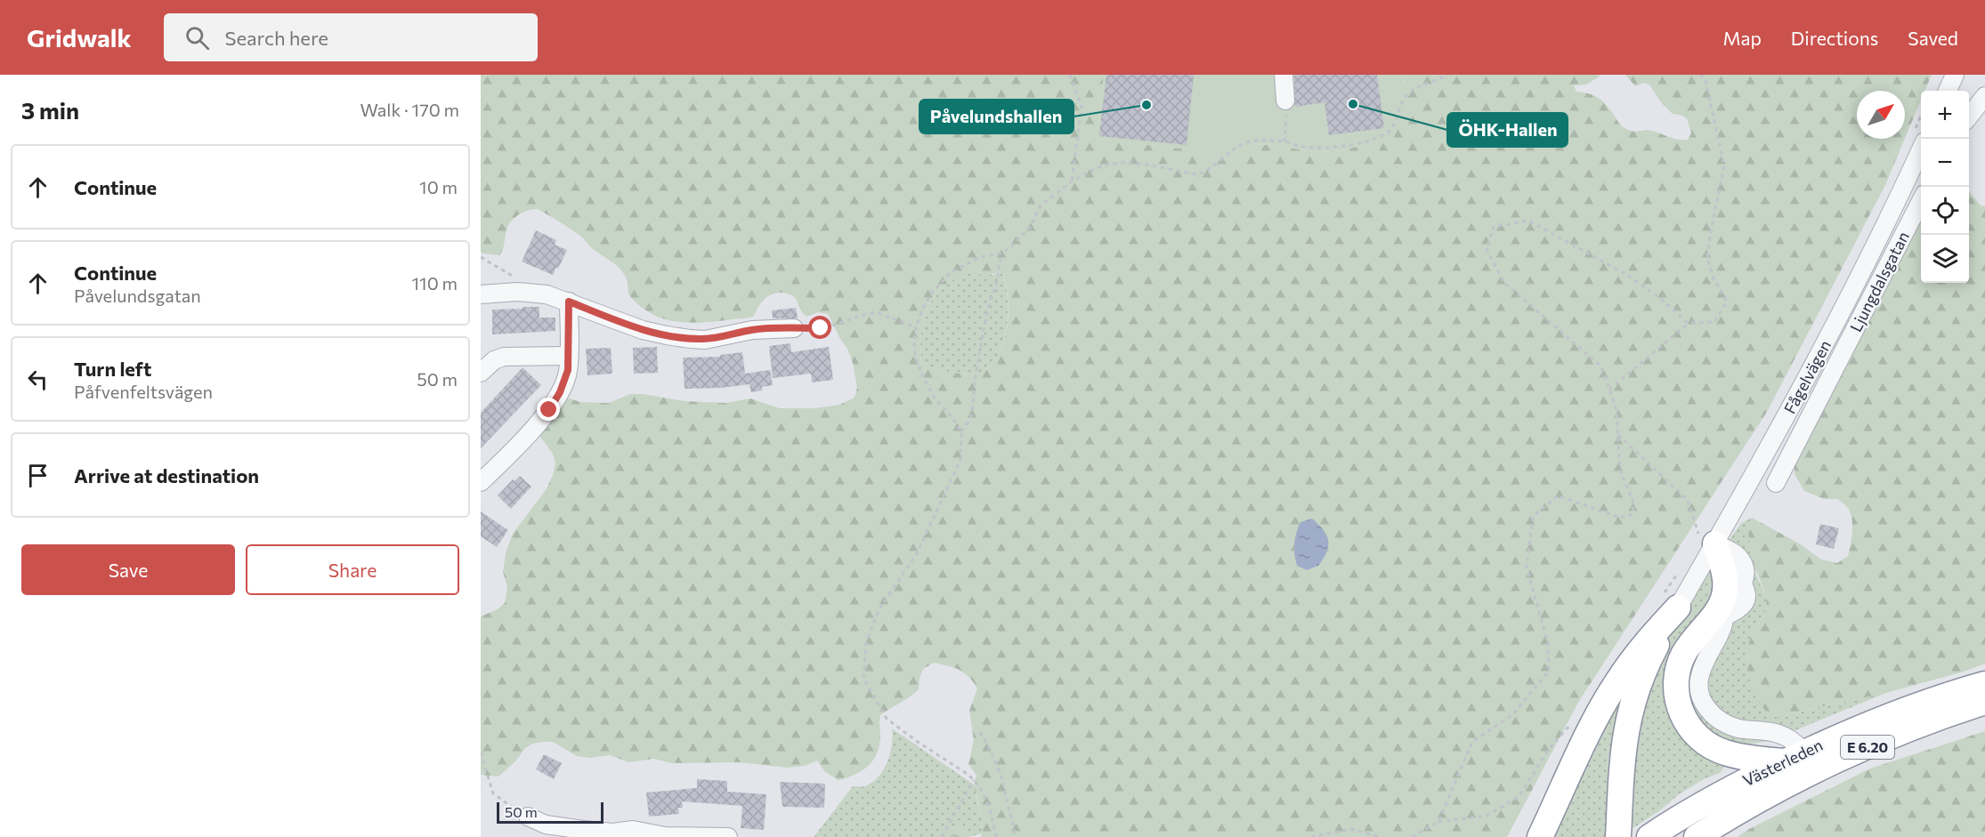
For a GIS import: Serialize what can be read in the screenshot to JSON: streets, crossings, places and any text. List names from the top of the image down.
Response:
{
  "streets": {
    "highway": ["E 6.20", "Västerleden"],
    "street": ["Ljungdalsgatan", "Fågelvägen"]
  },
  "places": ["ÖHK-Hallen", "Påvelundshallen"],
  "scale_bar": "50 m",
  "north": "top right",
  "page": {
    "header": "Gridwalk",
    "search": "Search here",
    "nav": ["Map", "Directions", "Saved"],
    "heading": ["3 min", "Walk · 170 m"],
    "map_buttons": ["+", "−"],
    "list": [
      ["Continue", "10 m"],
      ["Continue", "Påvelundsgatan", "110 m"],
      ["Turn left", "Påfvenfeltsvägen", "50 m"],
      "Arrive at destination"
    ],
    "buttons": ["Save", "Share"],
    "scale": "50 m"
  }
}
